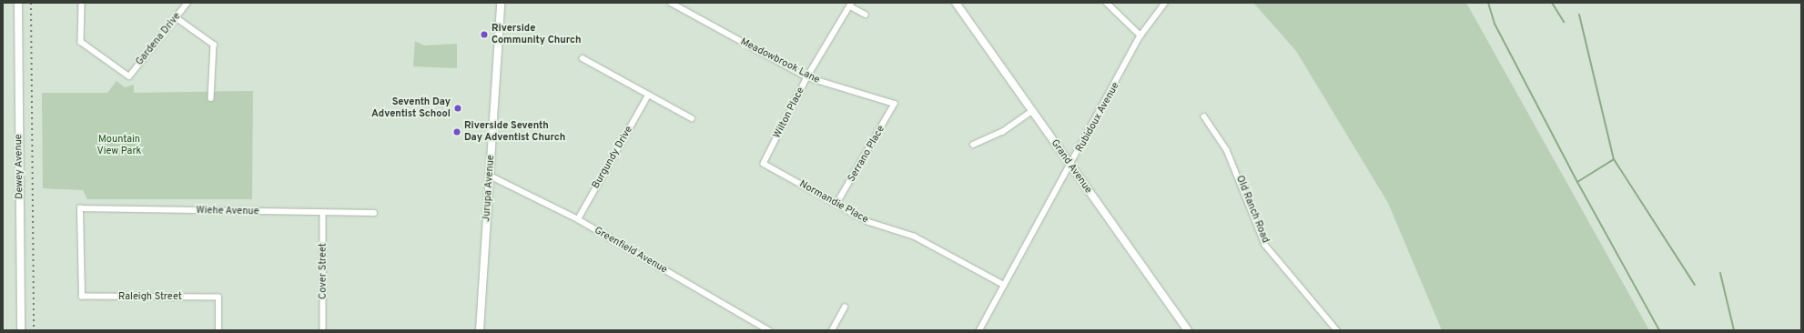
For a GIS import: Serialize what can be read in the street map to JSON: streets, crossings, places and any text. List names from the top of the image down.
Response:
{
  "streets": {
    "street": [
      "Gardena Drive",
      "Meadowbrook Lane",
      "Wilton Place",
      "Rubidoux Avenue",
      "Serrano Place",
      "Burgundy Drive",
      "Dewey Avenue",
      "Grand Avenue",
      "Jurupa Avenue",
      "Normandie Place",
      "Old Ranch Road",
      "Wiehe Avenue",
      "Greenfield Avenue",
      "Cover Street",
      "Raleigh Street"
    ]
  },
  "crossings": [
    ["Meadowbrook Lane", "Wilton Place"],
    ["Meadowbrook Lane", "Serrano Place"],
    ["Wilton Place", "Normandie Place"],
    ["Rubidoux Avenue", "Grand Avenue"],
    ["Rubidoux Avenue", "Normandie Place"],
    ["Serrano Place", "Normandie Place"],
    ["Burgundy Drive", "Greenfield Avenue"],
    ["Jurupa Avenue", "Greenfield Avenue"],
    ["Wiehe Avenue", "Cover Street"],
    ["Wiehe Avenue", "Raleigh Street"]
  ],
  "parks": ["Mountain View Park"],
  "places": ["Riverside Community Church", "Seventh Day Adventist School", "Riverside Seventh Day Adventist Church"]
}
